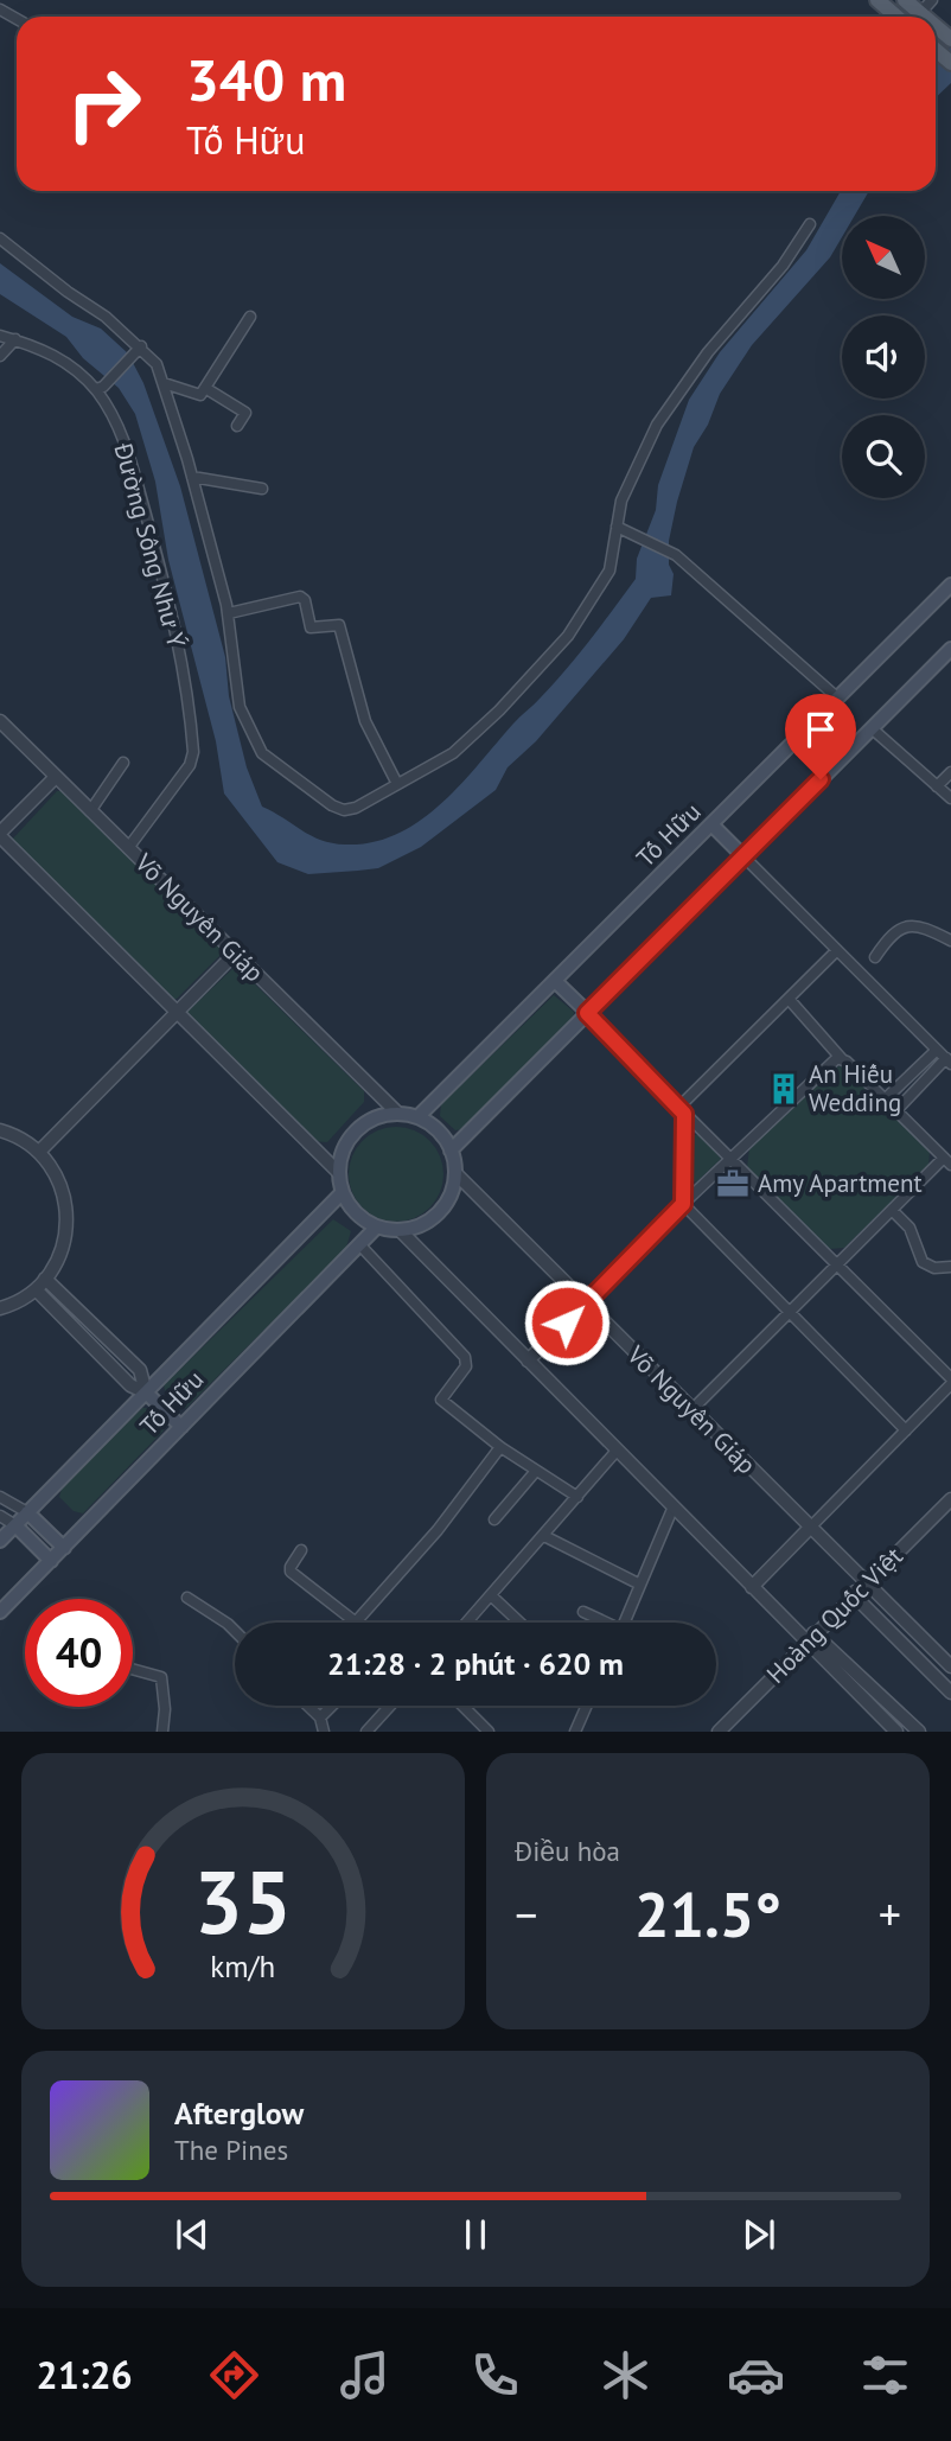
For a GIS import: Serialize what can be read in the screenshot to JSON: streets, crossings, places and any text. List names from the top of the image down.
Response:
{
  "streets": {
    "main road": ["Tố Hữu"],
    "street": ["Đường Sông Như Ý", "Võ Nguyên Giáp", "Hoàng Quốc Việt"]
  },
  "crossings": [
    ["Đường Sông Như Ý", "Võ Nguyên Giáp"],
    ["Tố Hữu", "Võ Nguyên Giáp"],
    ["Võ Nguyên Giáp", "Hoàng Quốc Việt"]
  ],
  "places": {
    "building": ["An Hiếu Wedding"],
    "office": ["Amy Apartment"]
  },
  "north": "top left",
  "page": {
    "turn": ["340 m", "Tố Hữu"],
    "limit": "40",
    "trip": "21:28 · 2 phút · 620 m",
    "tile": "Điều hòa",
    "heat": ["−", "21.5°", "+"],
    "song": ["Afterglow", "The Pines"],
    "tabs": "21:26",
    "gauge": ["35", "km/h"]
  }
}
